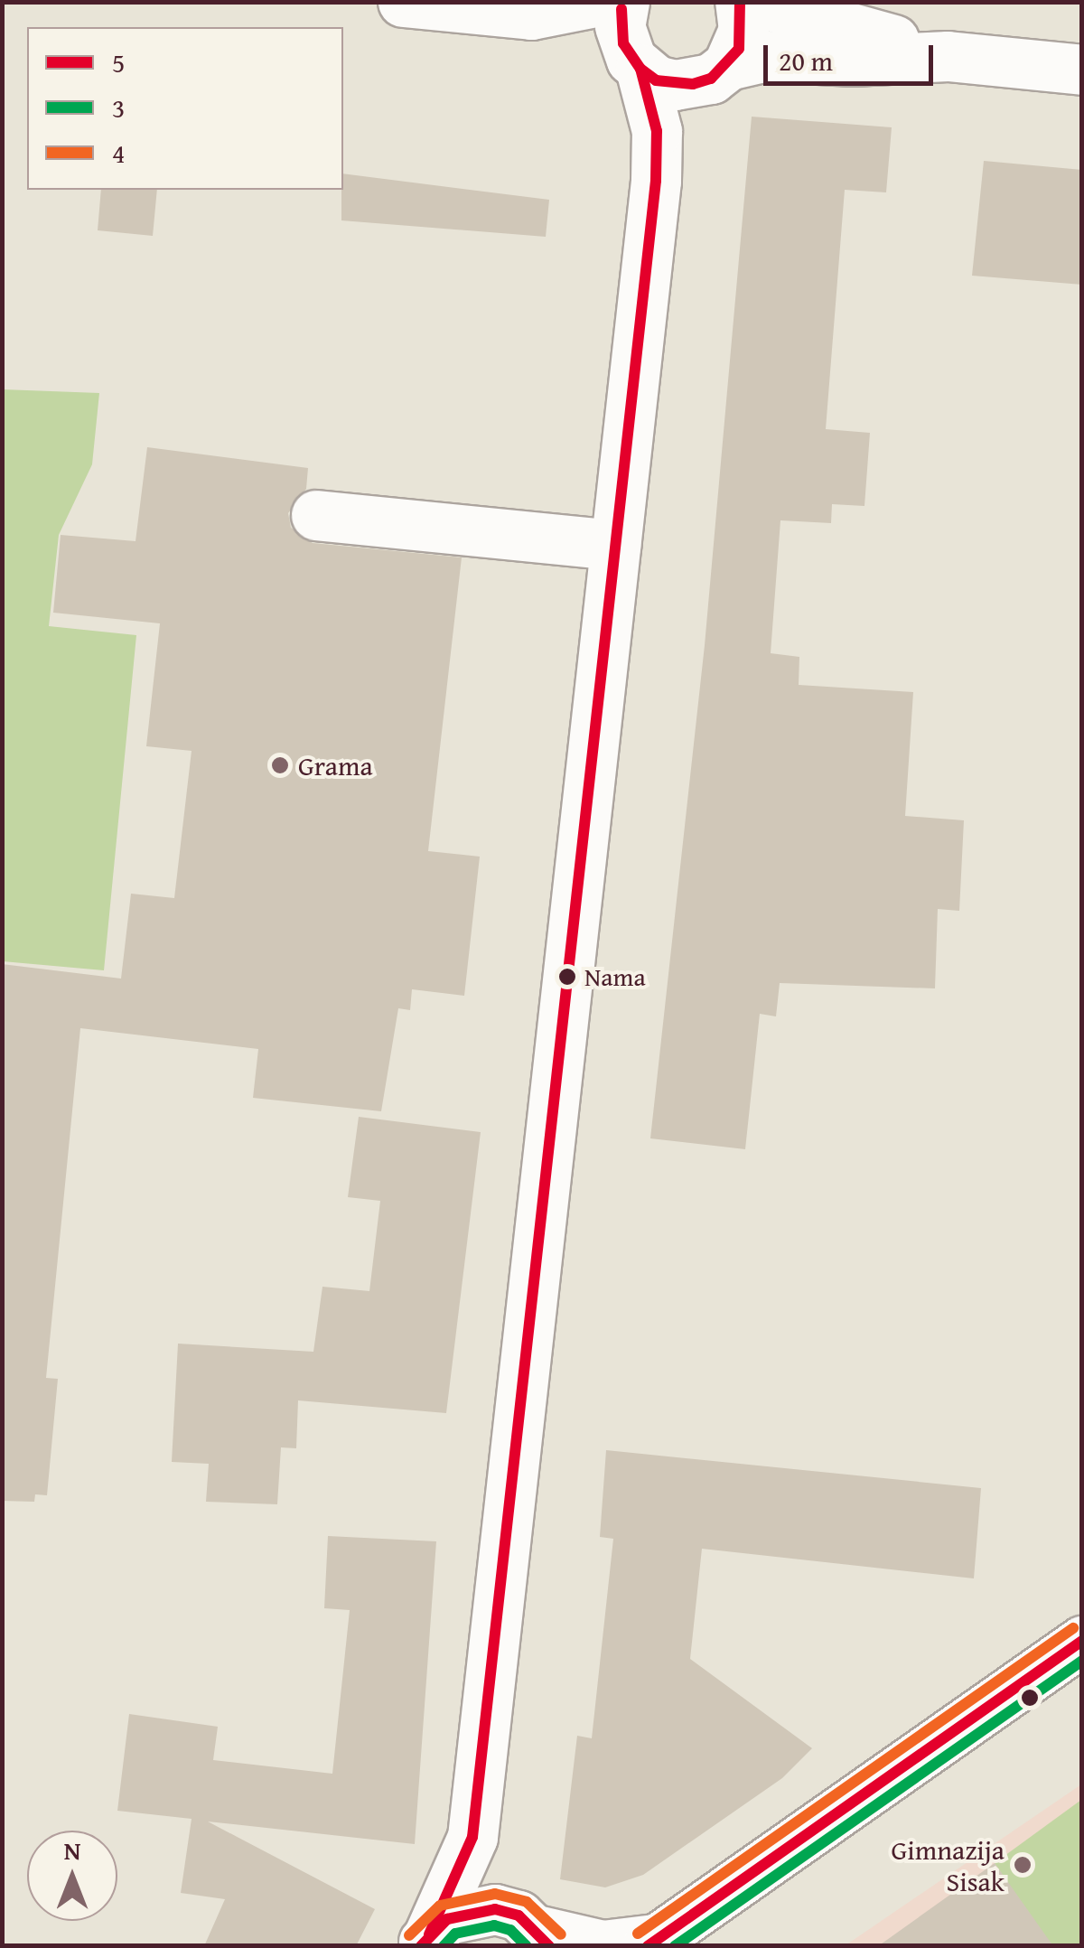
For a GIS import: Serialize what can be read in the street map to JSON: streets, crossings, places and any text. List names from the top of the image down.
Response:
{
  "places": ["Grama", "Nama", "Gimnazija Sisak"],
  "lines": ["transit line 5", "transit line 4", "transit line 3"],
  "legend": ["5", "3", "4"],
  "scale_bar": "20 m",
  "north": "top"
}
